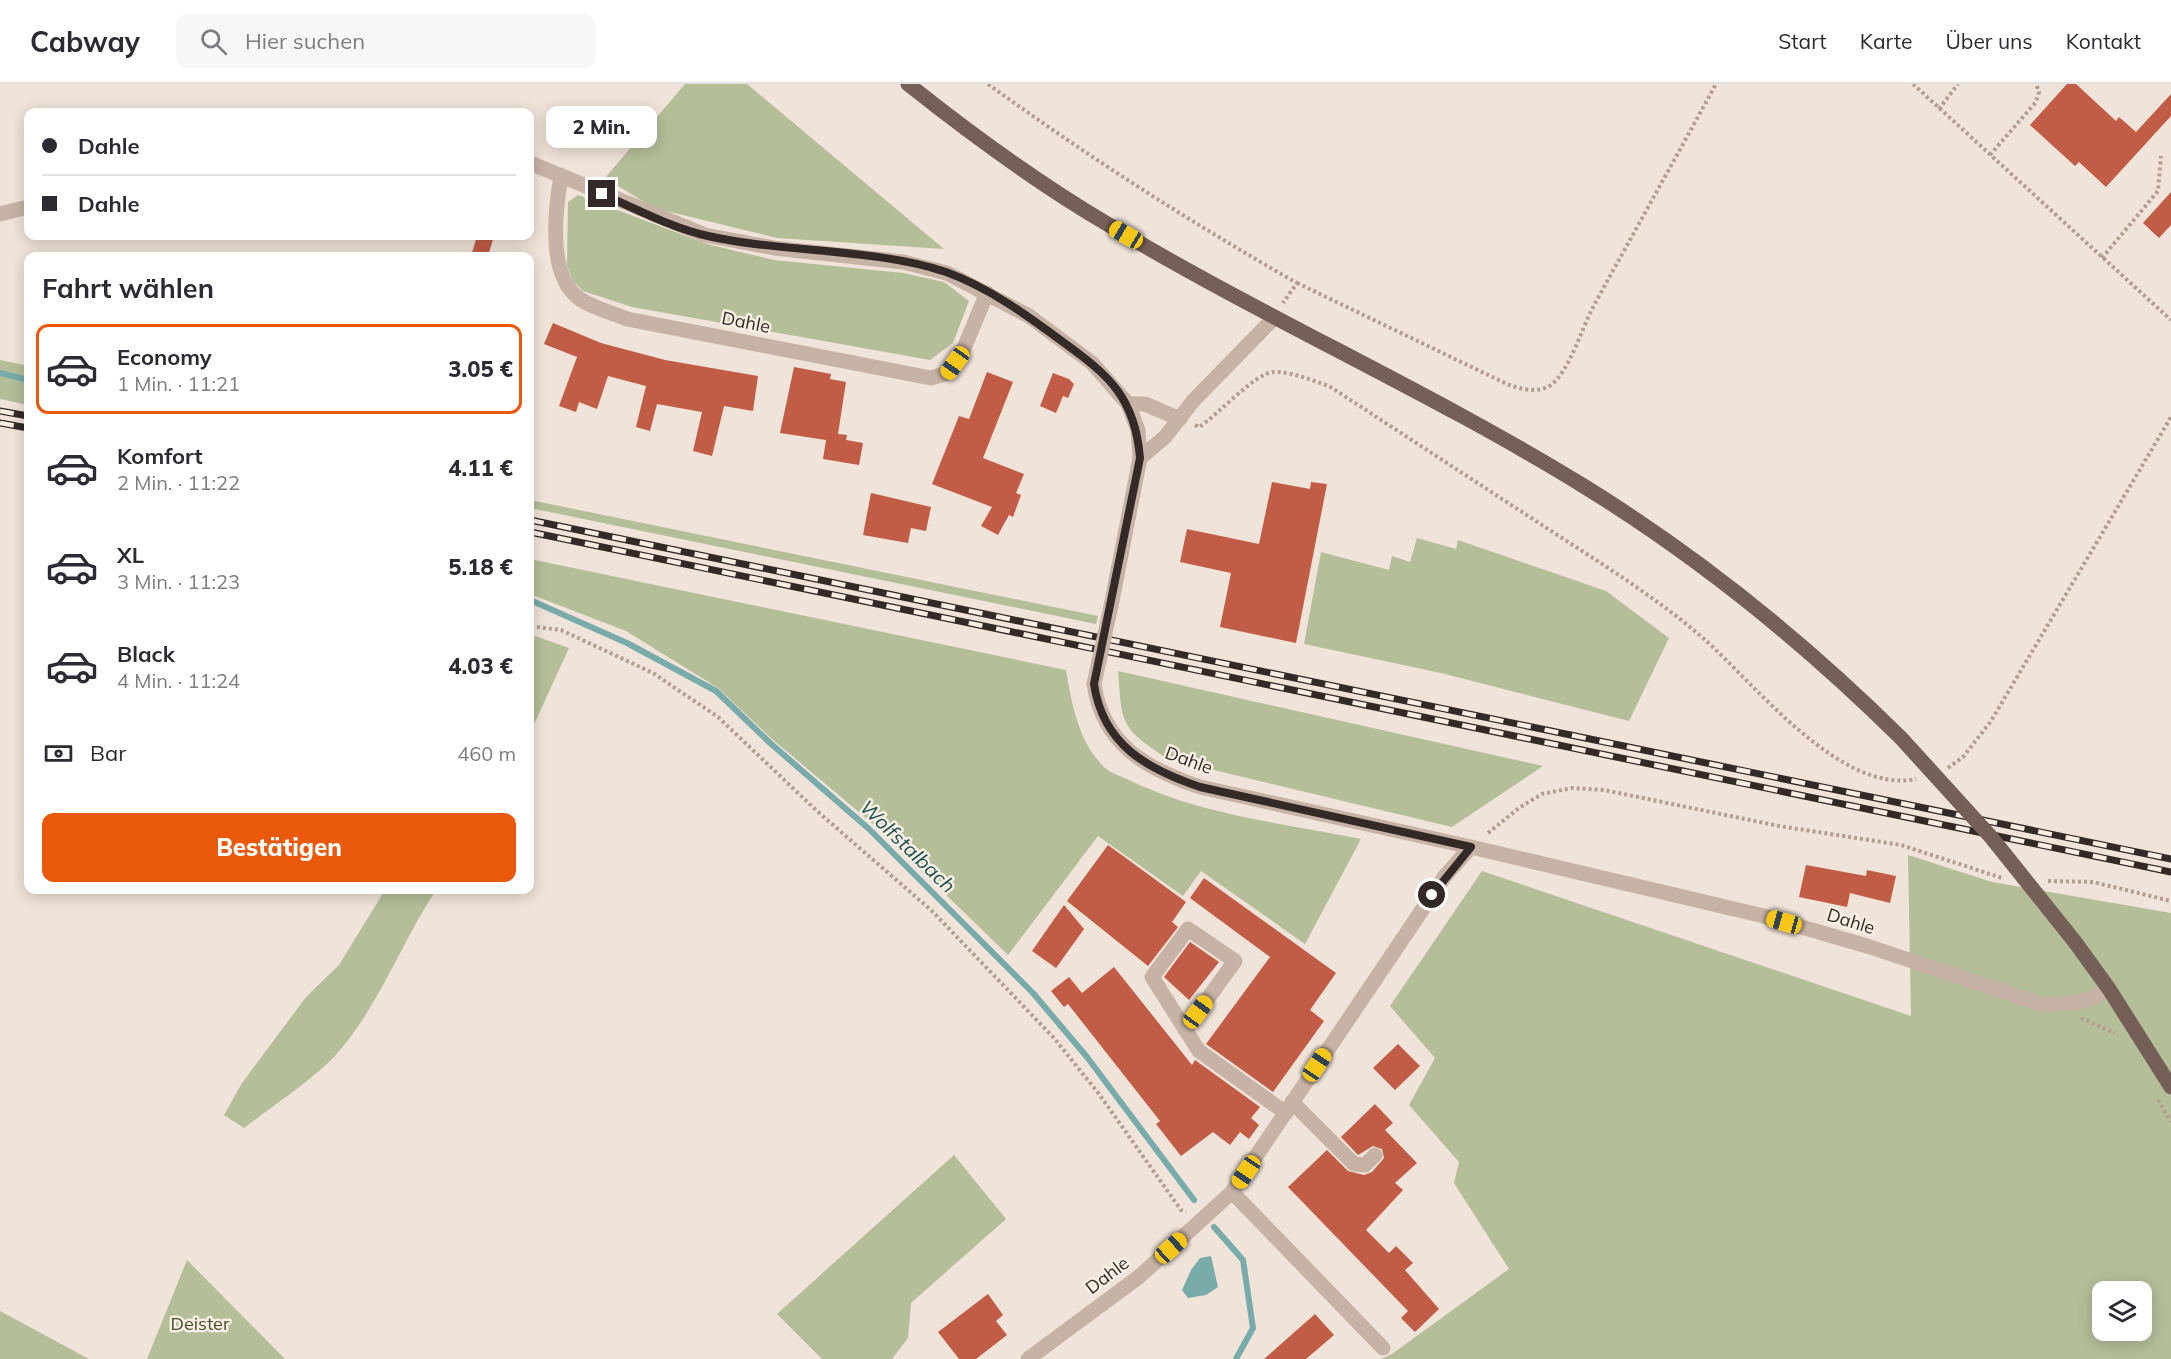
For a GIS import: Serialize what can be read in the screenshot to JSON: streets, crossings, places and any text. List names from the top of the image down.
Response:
{
  "streets": {
    "street": ["Dahle"]
  },
  "water": ["Wolfstalbach"],
  "parks": ["Deister"],
  "page": {
    "header": "Cabway",
    "search": "Hier suchen",
    "nav": [
      "Start",
      "Karte",
      "Über uns",
      "Kontakt"
    ],
    "bubble": "2 Min.",
    "banner": ["Dahle", "Dahle"],
    "heading": "Fahrt wählen",
    "list": [
      {
        "name": "Economy",
        "note": "1 Min. · 11:21",
        "value": "3.05 €"
      },
      {
        "name": "Komfort",
        "note": "2 Min. · 11:22",
        "value": "4.11 €"
      },
      {
        "name": "XL",
        "note": "3 Min. · 11:23",
        "value": "5.18 €"
      },
      {
        "name": "Black",
        "note": "4 Min. · 11:24",
        "value": "4.03 €"
      }
    ],
    "pay": ["Bar", "460 m"],
    "buttons": "Bestätigen"
  }
}
